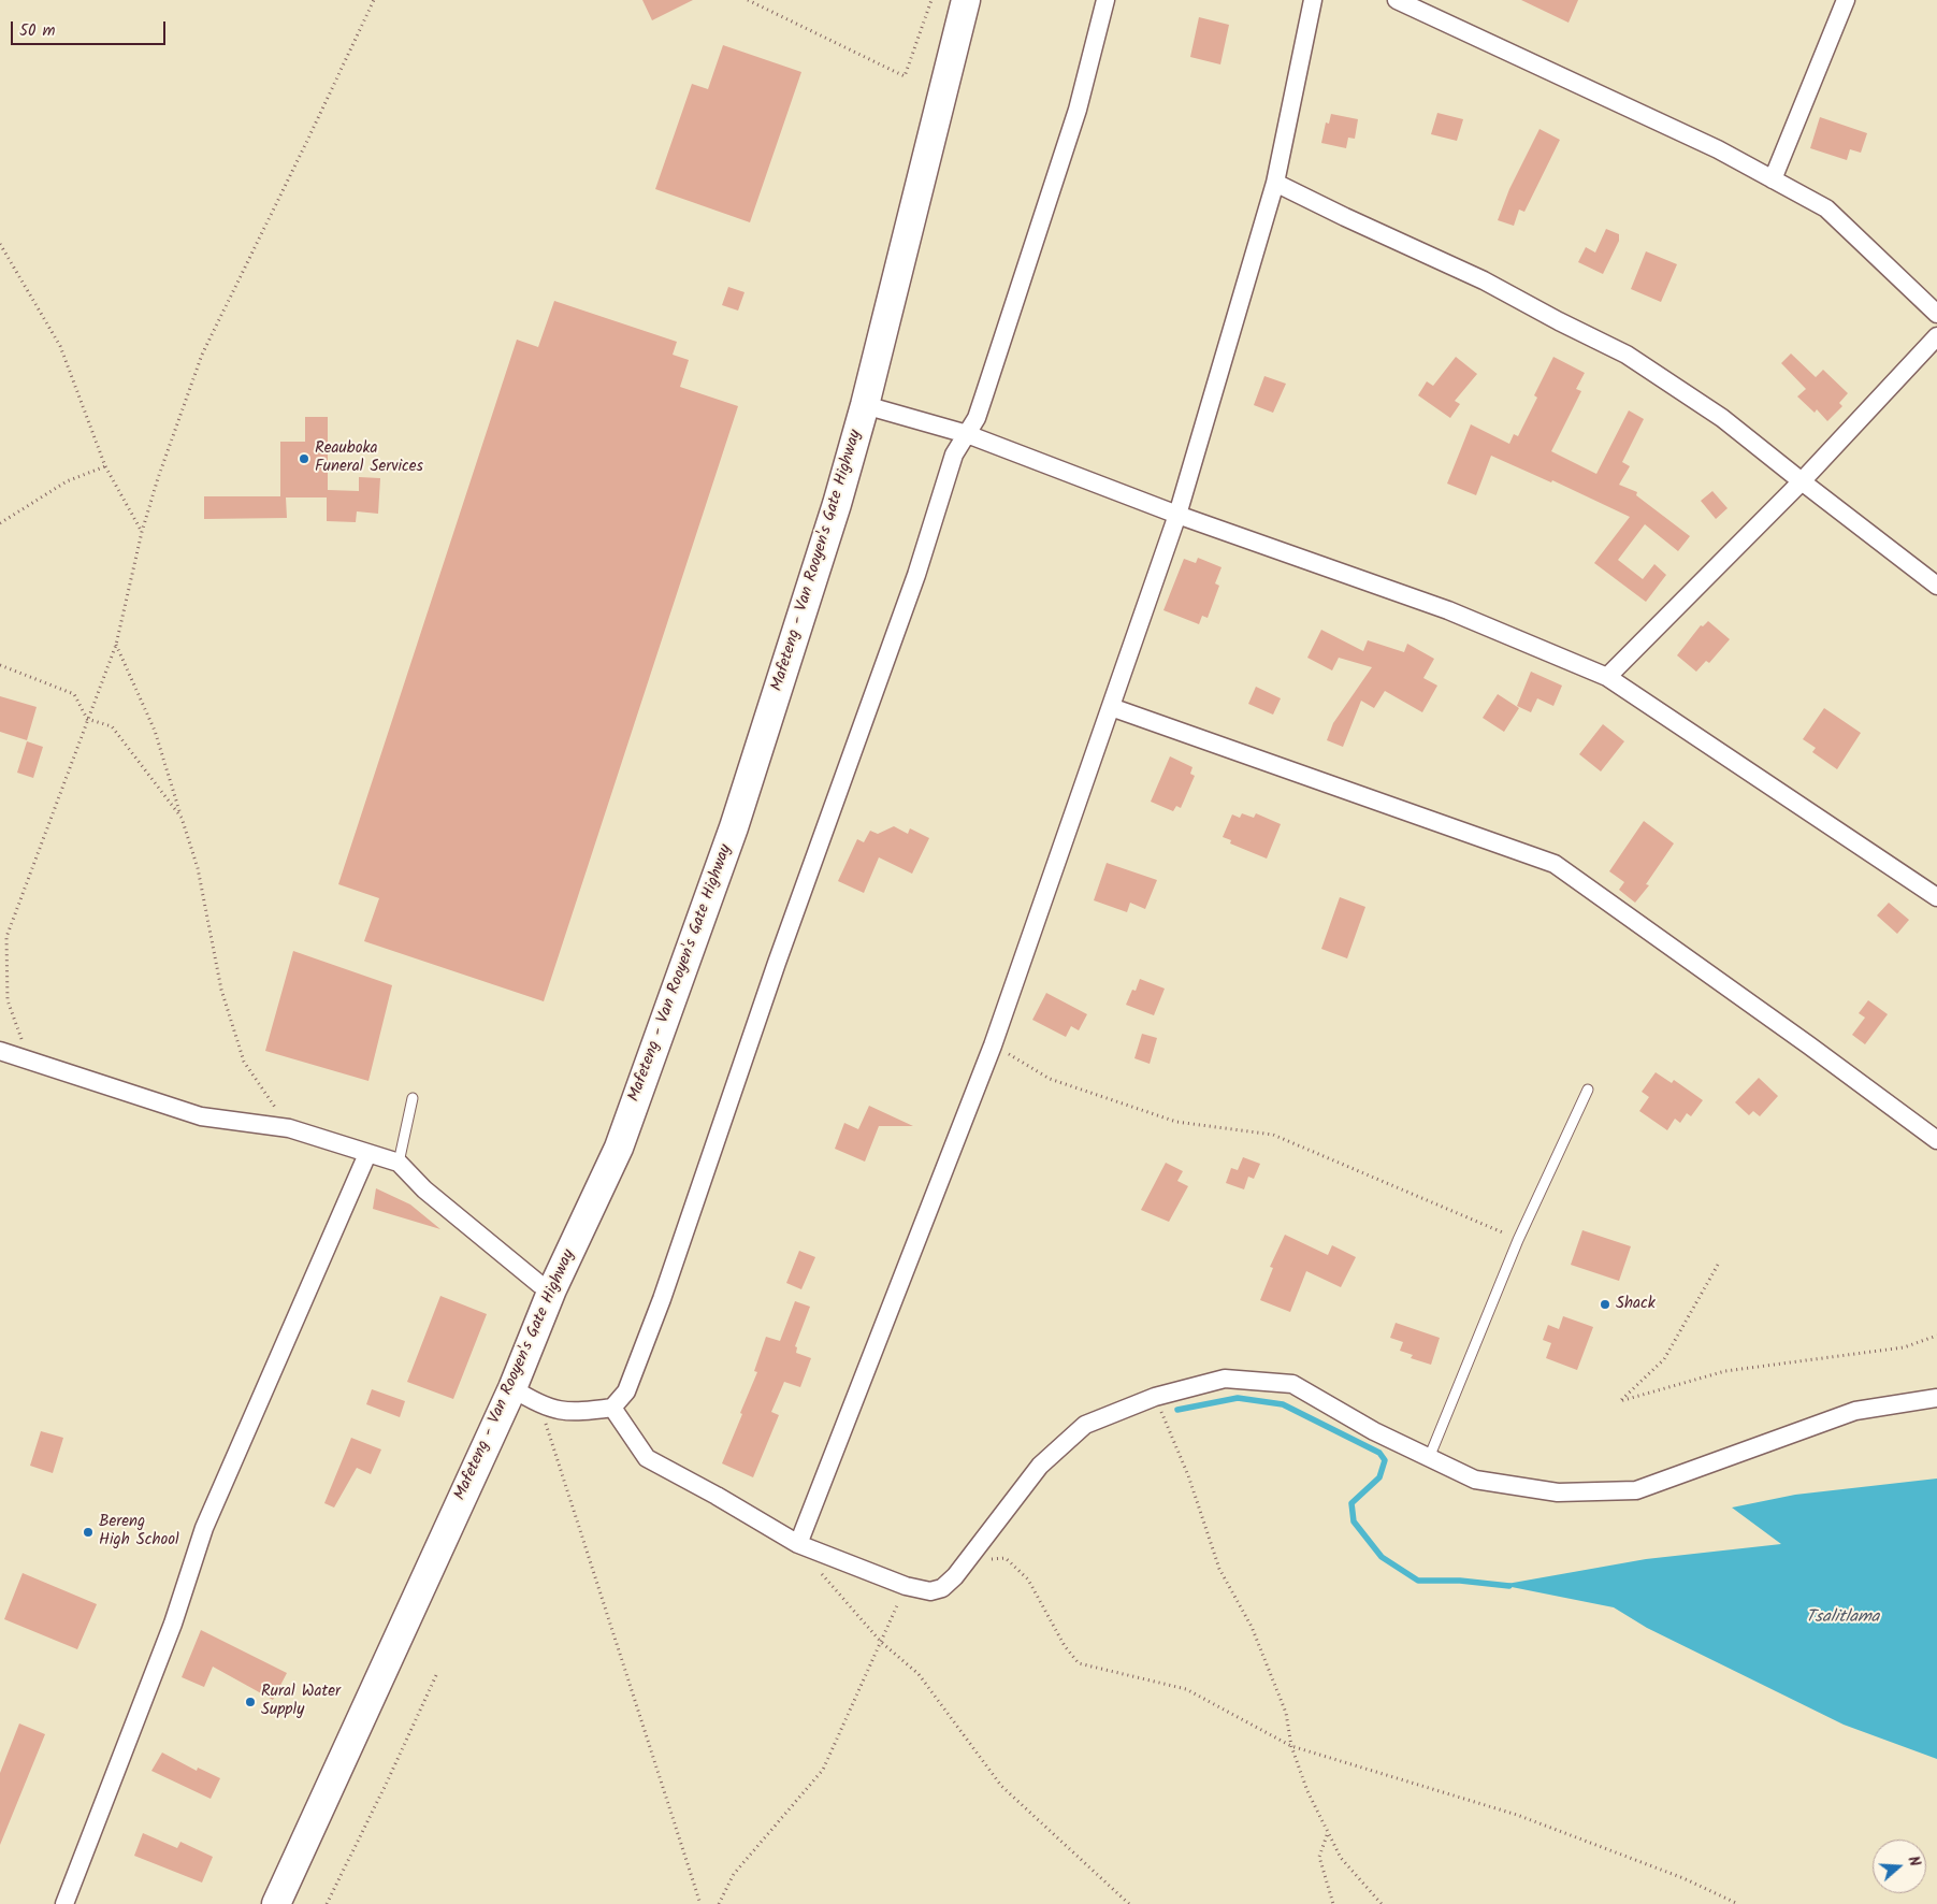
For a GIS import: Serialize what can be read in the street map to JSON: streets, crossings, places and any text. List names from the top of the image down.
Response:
{
  "streets": {
    "main road": ["Mafeteng - Van Rooyen's Gate Highway"]
  },
  "water": ["Tsalitlama"],
  "places": [
    "Reauboka Funeral Services",
    "Shack",
    "Bereng High School",
    "Rural Water Supply"
  ],
  "scale_bar": "50 m",
  "north": "right"
}
